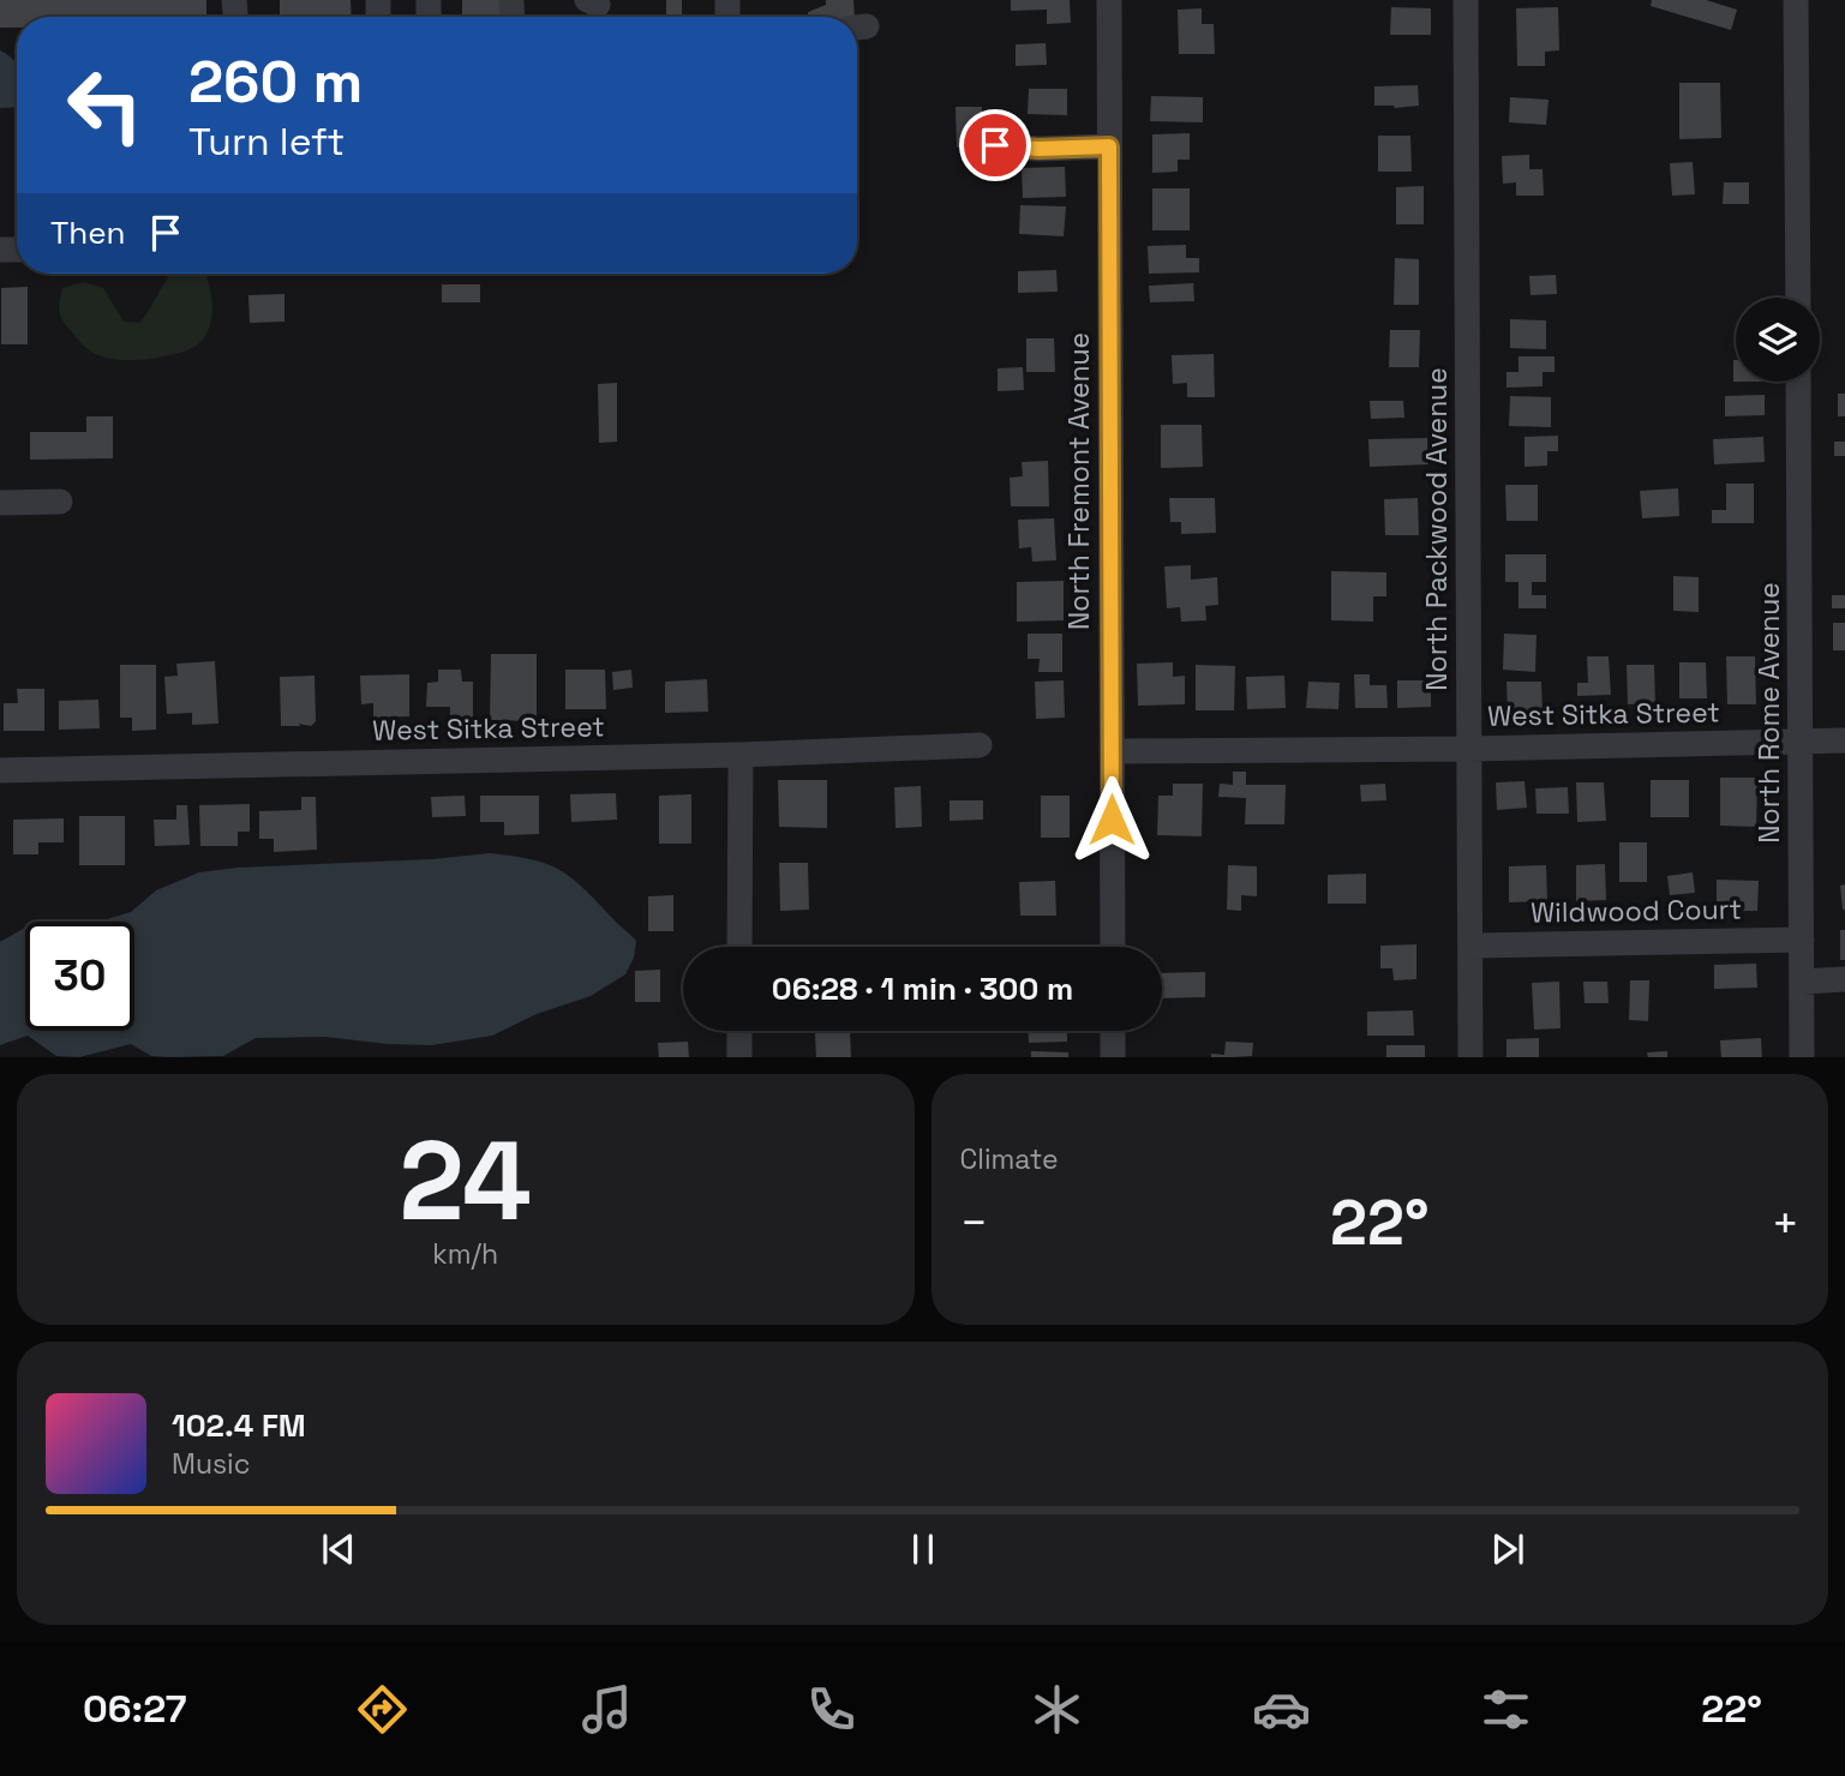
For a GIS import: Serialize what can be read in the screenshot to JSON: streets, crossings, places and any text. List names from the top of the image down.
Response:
{
  "streets": {
    "street": [
      "North Fremont Avenue",
      "North Packwood Avenue",
      "North Rome Avenue",
      "West Sitka Street",
      "Wildwood Court"
    ]
  },
  "crossings": [
    ["North Fremont Avenue", "West Sitka Street"],
    ["North Packwood Avenue", "West Sitka Street"],
    ["North Packwood Avenue", "Wildwood Court"],
    ["North Rome Avenue", "West Sitka Street"],
    ["North Rome Avenue", "Wildwood Court"]
  ],
  "page": {
    "turn": ["260 m", "Turn left"],
    "then": "Then",
    "limit": "30",
    "trip": "06:28 · 1 min · 300 m",
    "tile": [
      ["24", "km/h"],
      "Climate"
    ],
    "heat": ["−", "22°", "+"],
    "song": ["102.4 FM", "Music"],
    "tabs": ["06:27", "22°"]
  }
}
